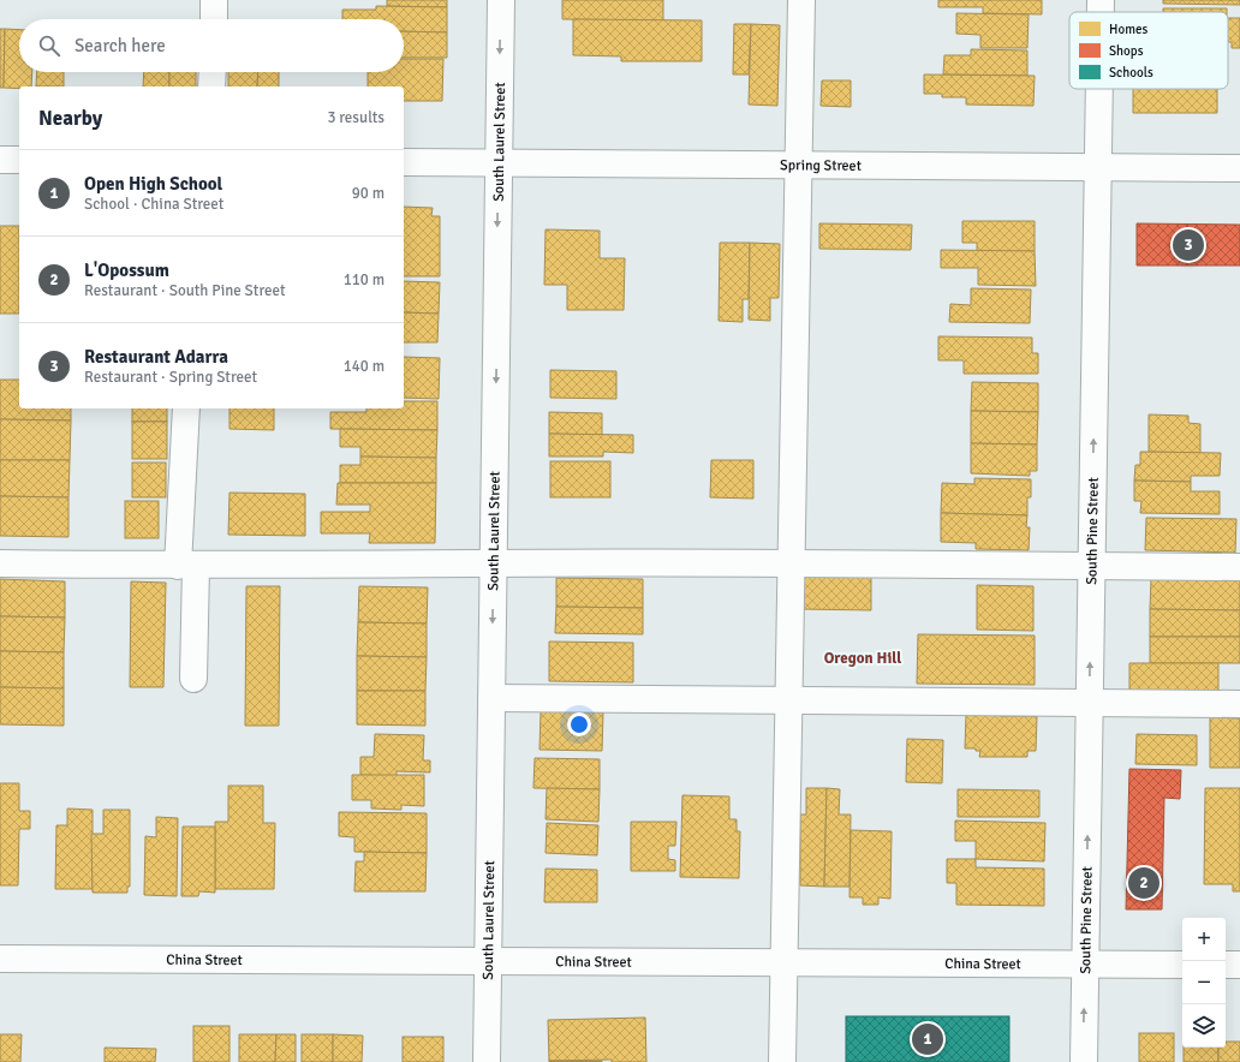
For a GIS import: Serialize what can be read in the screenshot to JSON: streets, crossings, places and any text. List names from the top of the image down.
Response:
{
  "streets": {
    "street": [
      "South Laurel Street",
      "Spring Street",
      "South Pine Street",
      "China Street"
    ]
  },
  "crossings": [
    ["South Laurel Street", "Spring Street"],
    ["South Laurel Street", "China Street"],
    ["Spring Street", "South Pine Street"],
    ["South Pine Street", "China Street"]
  ],
  "one_way": ["South Laurel Street", "South Pine Street"],
  "districts": ["Oregon Hill"],
  "legend": ["Homes", "Shops", "Schools"],
  "page": {
    "search": "Search here",
    "heading": ["Nearby", "3 results"],
    "list": [
      {
        "mark": "1",
        "name": "Open High School",
        "note": "School · China Street",
        "value": "90 m"
      },
      {
        "mark": "2",
        "name": "L'Opossum",
        "note": "Restaurant · South Pine Street",
        "value": "110 m"
      },
      {
        "mark": "3",
        "name": "Restaurant Adarra",
        "note": "Restaurant · Spring Street",
        "value": "140 m"
      }
    ],
    "pins": ["3", "2", "1"],
    "map_buttons": ["+", "−"]
  }
}
